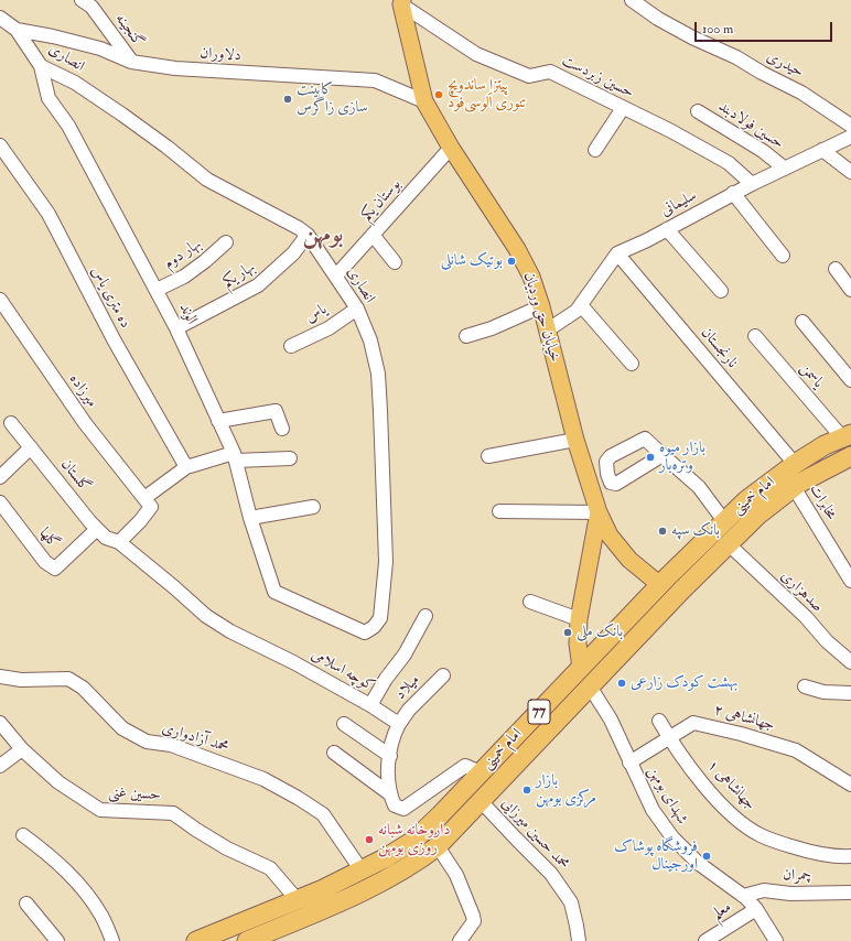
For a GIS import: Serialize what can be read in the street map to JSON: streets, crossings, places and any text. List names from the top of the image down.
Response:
{
  "streets": {
    "highway": ["امام خمینی", "77"],
    "main road": ["خیابان حق وردیان"],
    "street": [
      "گنجینه",
      "دلاوران",
      "انصاری",
      "حیدری",
      "حسین زبردست",
      "حسین فولادبند",
      "بوستان یکم",
      "سلیمانی",
      "بهار دوم",
      "بهار یکم",
      "ده متری یاس",
      "الوند",
      "یاس",
      "نارنجستان",
      "یاسمن",
      "میرزاده",
      "گلستان",
      "مخابرات",
      "گلها",
      "صدهزاری",
      "کوچه اسلامی",
      "میلاد",
      "جهانشاهی ۲",
      "محمد آزادواری",
      "جهانشاهی ۱",
      "حسین غنی",
      "شهدای بومهن",
      "محمد حسین میرزایی",
      "چمران",
      "معلم"
    ]
  },
  "crossings": [
    ["گنجینه", "دلاوران"],
    ["دلاوران", "انصاری"],
    ["دلاوران", "خیابان حق وردیان"],
    ["انصاری", "بوستان یکم"],
    ["انصاری", "بهار یکم"],
    ["انصاری", "الوند"],
    ["انصاری", "یاس"],
    ["حسین زبردست", "سلیمانی"],
    ["حسین زبردست", "خیابان حق وردیان"],
    ["حسین فولادبند", "سلیمانی"],
    ["بوستان یکم", "خیابان حق وردیان"],
    ["سلیمانی", "خیابان حق وردیان"],
    ["سلیمانی", "نارنجستان"],
    ["بهار دوم", "الوند"],
    ["بهار یکم", "الوند"],
    ["خیابان حق وردیان", "امام خمینی"],
    ["نارنجستان", "امام خمینی"],
    ["یاسمن", "امام خمینی"],
    ["گلستان", "گلها"],
    ["گلستان", "کوچه اسلامی"],
    ["امام خمینی", "مخابرات"],
    ["امام خمینی", "صدهزاری"],
    ["امام خمینی", "محمد آزادواری"],
    ["امام خمینی", "حسین غنی"],
    ["امام خمینی", "شهدای بومهن"],
    ["امام خمینی", "محمد حسین میرزایی"],
    ["کوچه اسلامی", "میلاد"],
    ["جهانشاهی ۲", "جهانشاهی ۱"],
    ["جهانشاهی ۲", "شهدای بومهن"],
    ["شهدای بومهن", "چمران"],
    ["شهدای بومهن", "معلم"]
  ],
  "districts": ["بومهن"],
  "places": [
    "پیتزا ساندویچ تنوری اَلوسی‌‌فود",
    "کابینت سازی زاگرس",
    "بوتیک شانلی",
    "بازار میوه وتره‌بار",
    "بانک سپه",
    "بانک ملی",
    "بهشت کودک زارعی",
    "بازار مرکزی بومهن",
    "داروخانه شبانه روزی بومهن",
    "فروشگاه پوشاک اورجینال"
  ],
  "scale_bar": "100 m"
}
